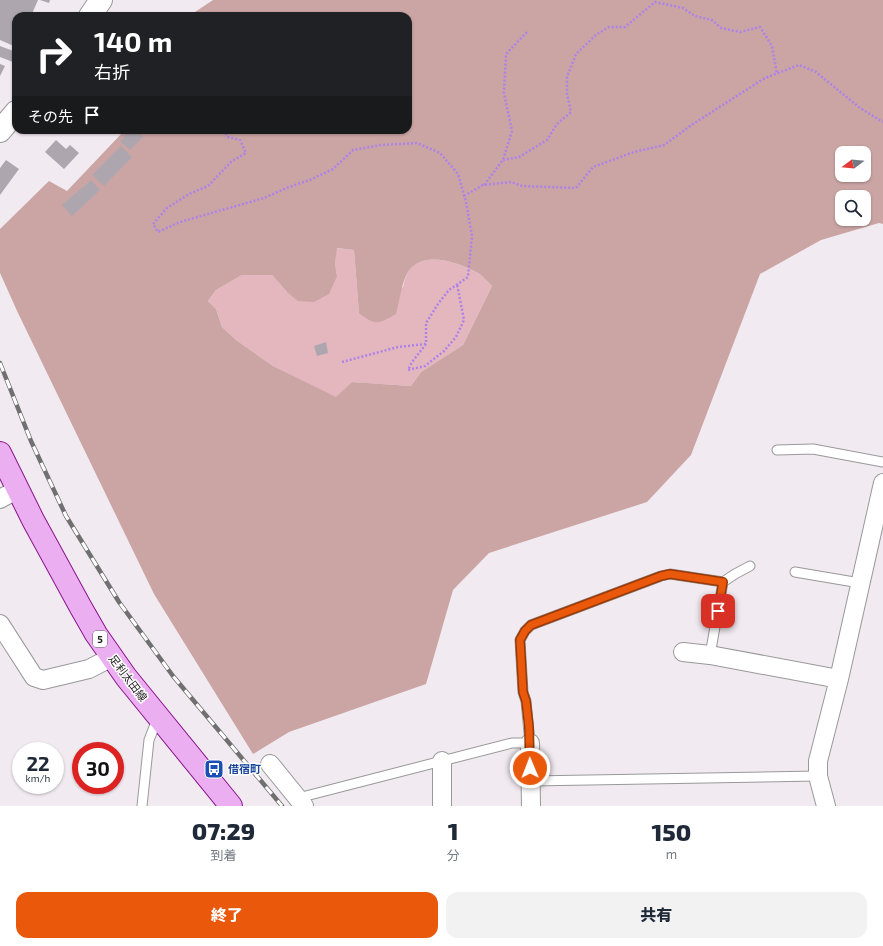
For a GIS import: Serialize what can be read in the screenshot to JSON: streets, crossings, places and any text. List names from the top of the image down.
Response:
{
  "streets": {
    "main road": ["5", "足利太田線"]
  },
  "places": {
    "bus stop": ["借宿町"]
  },
  "north": "left",
  "page": {
    "turn": ["140 m", "右折"],
    "then": "その先",
    "speed": "22 km/h",
    "limit": "30",
    "eta": [
      "07:29",
      "到着",
      "1",
      "分",
      "150",
      "m"
    ],
    "buttons": ["終了", "共有"]
  }
}
